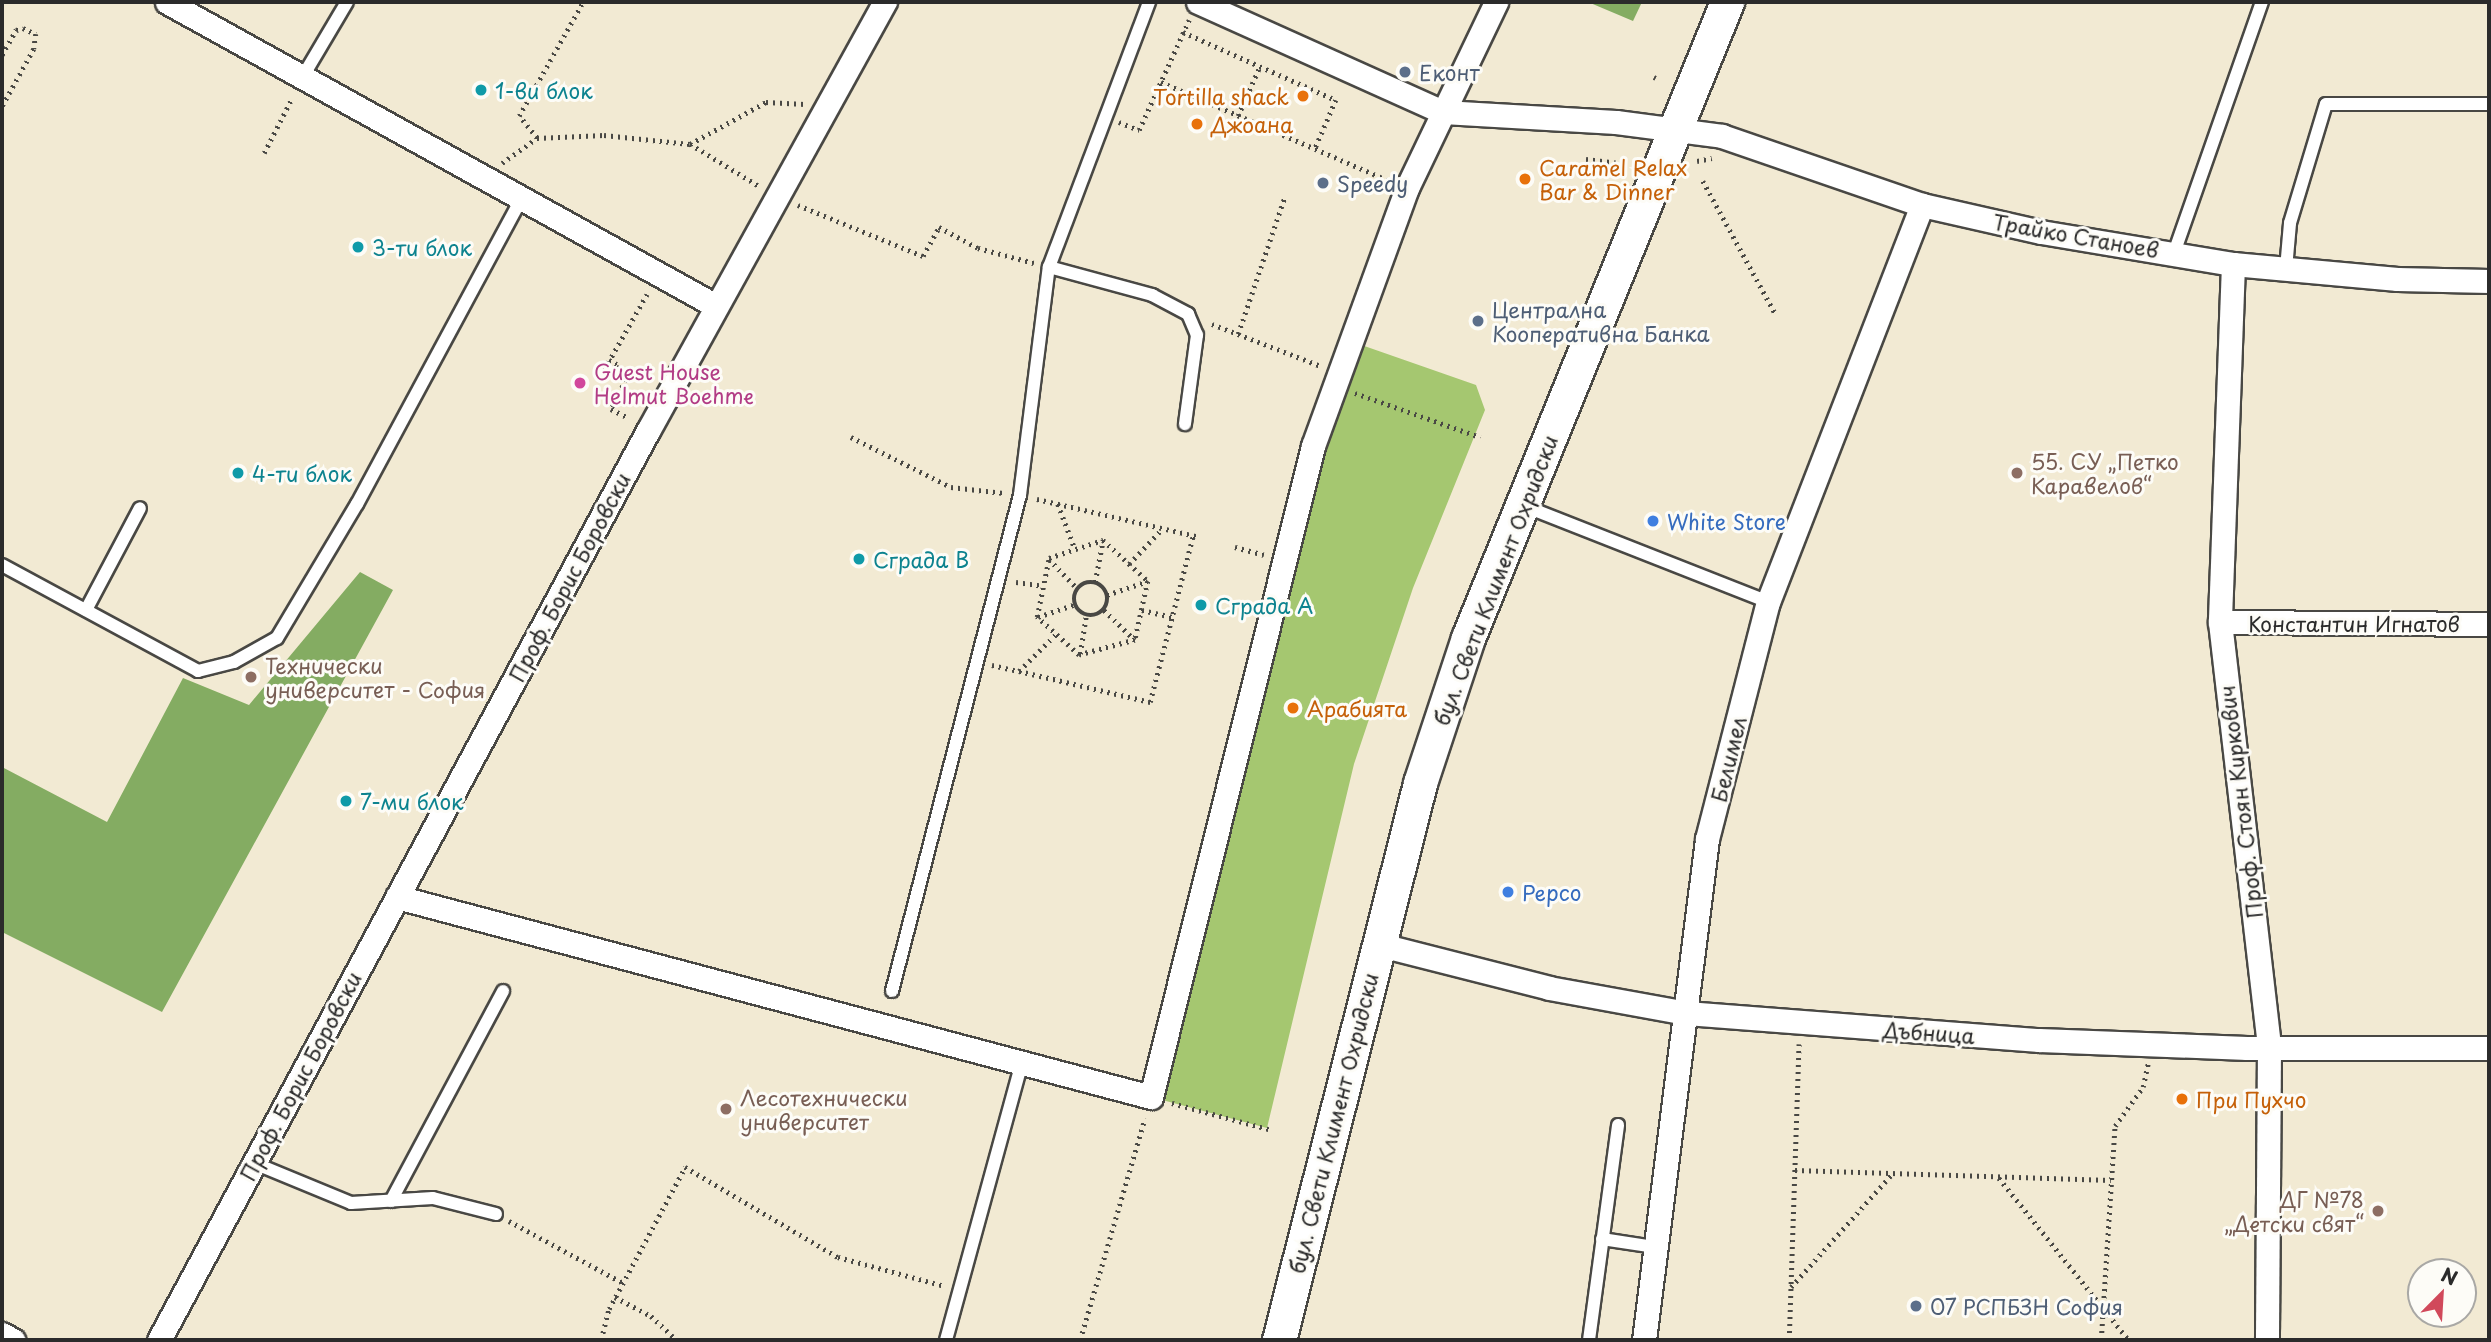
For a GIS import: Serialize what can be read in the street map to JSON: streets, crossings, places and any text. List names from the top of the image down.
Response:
{
  "streets": {
    "main road": ["бул. Свети Климент Охридски"],
    "street": [
      "Трайко Станоев",
      "Проф. Борис Боровски",
      "Константин Игнатов",
      "Белимел",
      "Проф. Стоян Киркович",
      "Дъбница"
    ]
  },
  "crossings": [
    ["Трайко Станоев", "бул. Свети Климент Охридски"],
    ["Трайко Станоев", "Белимел"],
    ["Трайко Станоев", "Проф. Стоян Киркович"],
    ["бул. Свети Климент Охридски", "Дъбница"],
    ["Константин Игнатов", "Проф. Стоян Киркович"],
    ["Белимел", "Дъбница"],
    ["Проф. Стоян Киркович", "Дъбница"]
  ],
  "places": [
    "Еконт",
    "1-ви блок",
    "Tortilla shack",
    "Джоана",
    "Caramel Relax Bar & Dinner",
    "Speedy",
    "3-ти блок",
    "Централна Кооперативна Банка",
    "Guest House Helmut Boehme",
    "4-ти блок",
    "55. СУ „Петко Каравелов“",
    "White Store",
    "Сграда В",
    "Сграда А",
    "Технически университет - София",
    "Арабията",
    "7-ми блок",
    "Pepco",
    "При Пухчо",
    "Лесотехнически университет",
    "ДГ №78 „Детски свят“",
    "07 РСПБЗН София"
  ],
  "north": "top right"
}
